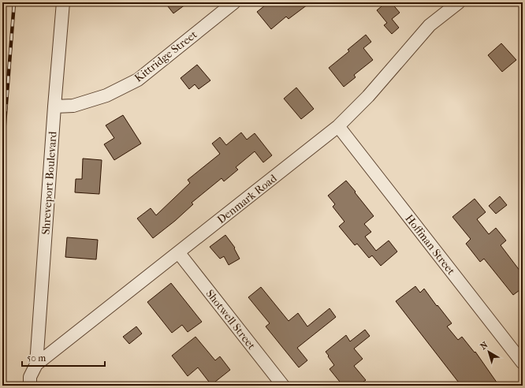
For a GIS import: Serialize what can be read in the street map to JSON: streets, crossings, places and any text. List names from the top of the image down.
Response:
{
  "streets": {
    "street": [
      "Kittridge Street",
      "Shreveport Boulevard",
      "Denmark Road",
      "Hoffman Street",
      "Shotwell Street"
    ]
  },
  "crossings": [
    ["Kittridge Street", "Shreveport Boulevard"],
    ["Shreveport Boulevard", "Denmark Road"],
    ["Denmark Road", "Hoffman Street"],
    ["Denmark Road", "Shotwell Street"]
  ],
  "scale_bar": "50 m",
  "north": "top left"
}
